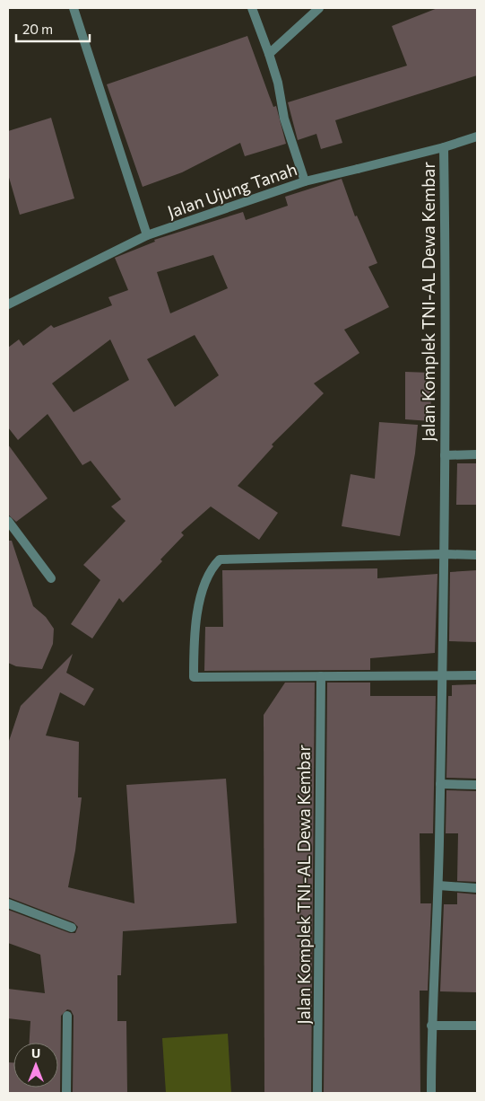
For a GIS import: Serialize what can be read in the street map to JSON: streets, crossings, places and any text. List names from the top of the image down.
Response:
{
  "streets": {
    "street": ["Jalan Ujung Tanah", "Jalan Komplek TNI-AL Dewa Kembar"]
  },
  "crossings": [
    ["Jalan Ujung Tanah", "Jalan Komplek TNI-AL Dewa Kembar"]
  ],
  "scale_bar": "20 m",
  "north": "top"
}
